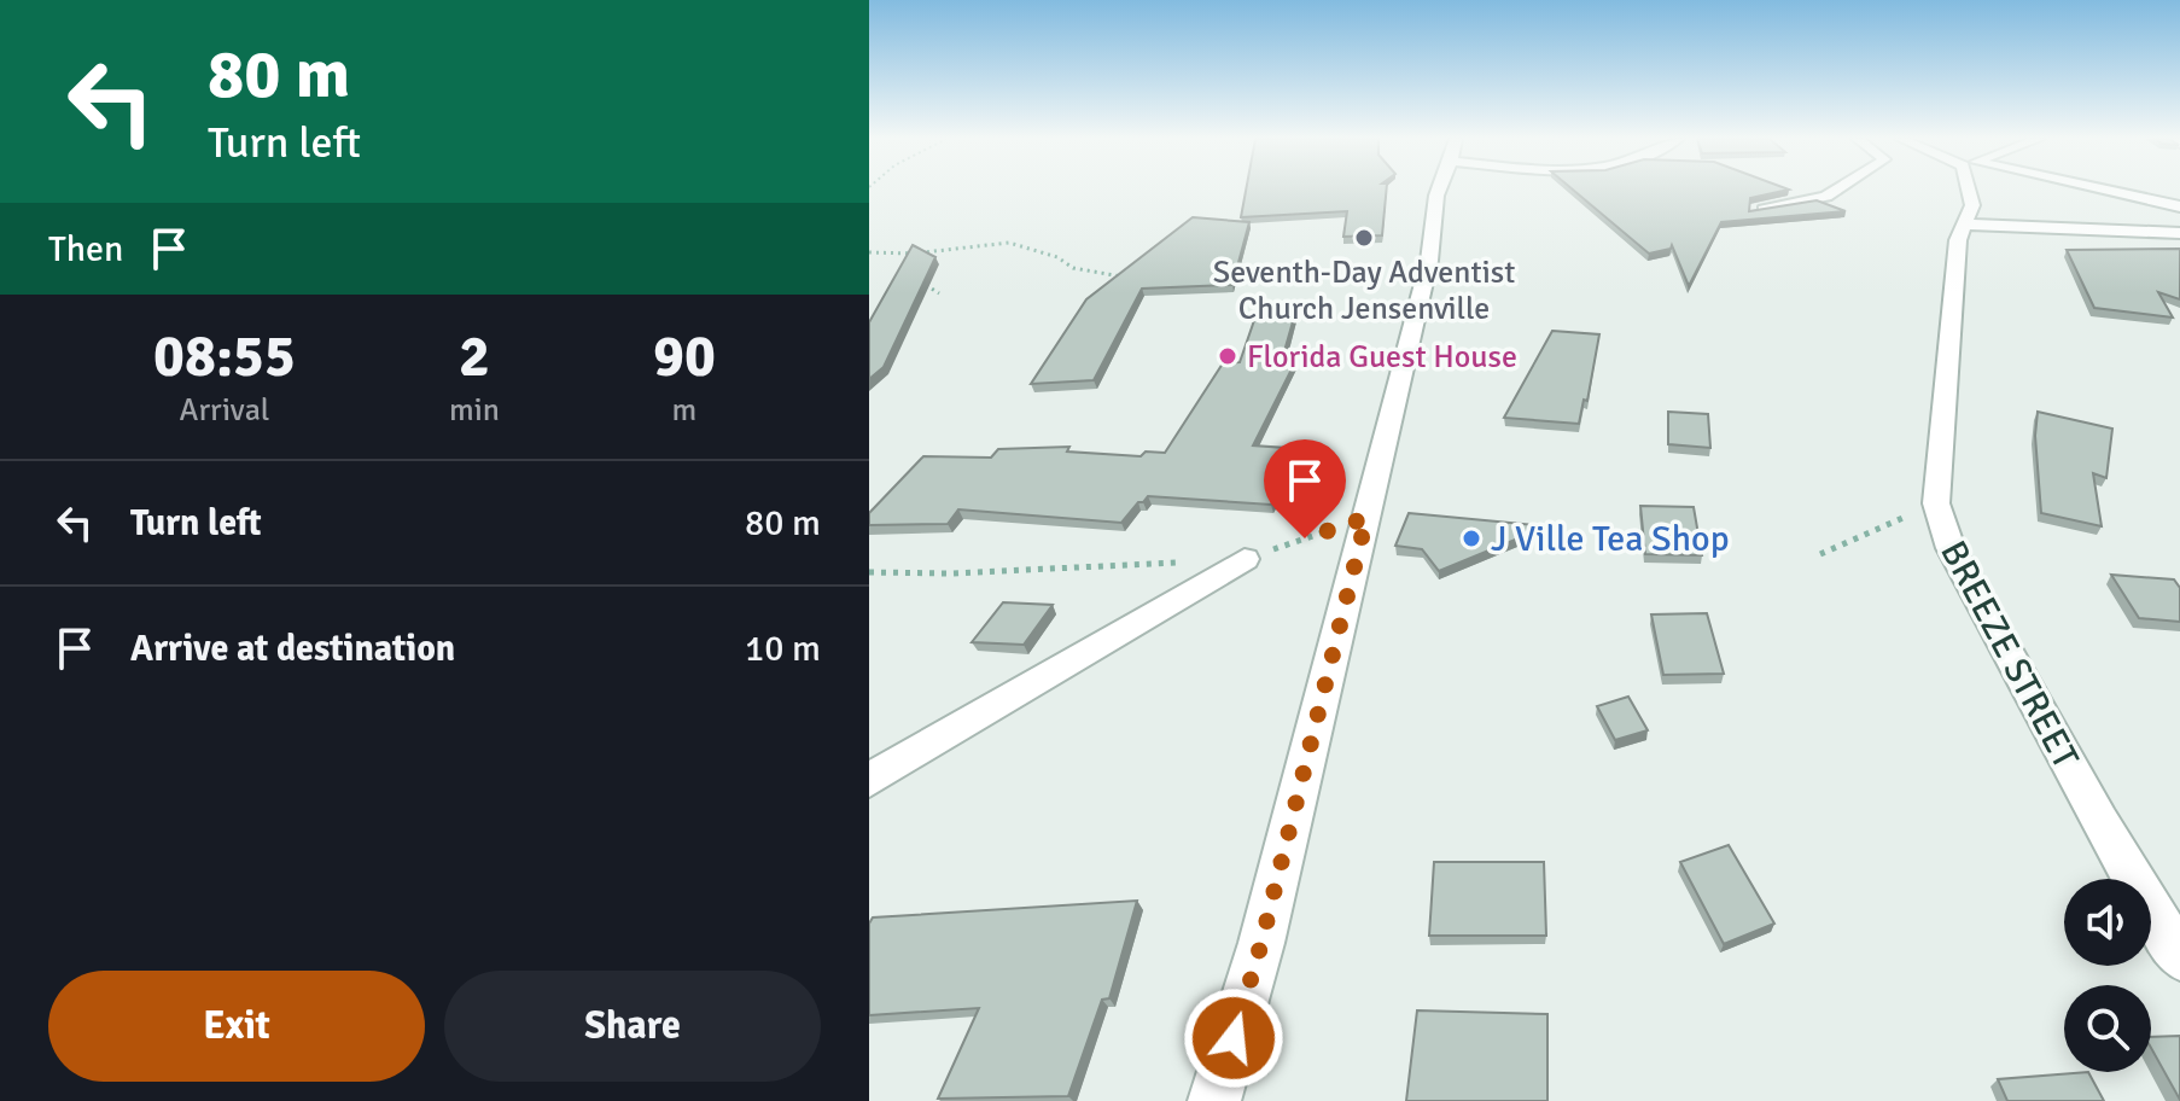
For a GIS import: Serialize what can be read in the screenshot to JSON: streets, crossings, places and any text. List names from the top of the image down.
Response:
{
  "streets": {
    "street": ["BREEZE STREET"]
  },
  "places": ["Seventh-Day Adventist Church Jensenville", "Florida Guest House", "J Ville Tea Shop"],
  "page": {
    "turn": ["80 m", "Turn left"],
    "then": "Then",
    "eta": [
      "08:55",
      "Arrival",
      "2",
      "min",
      "90",
      "m"
    ],
    "list": [
      {
        "name": "Turn left",
        "value": "80 m"
      },
      {
        "name": "Arrive at destination",
        "value": "10 m"
      }
    ],
    "buttons": ["Exit", "Share"]
  }
}
